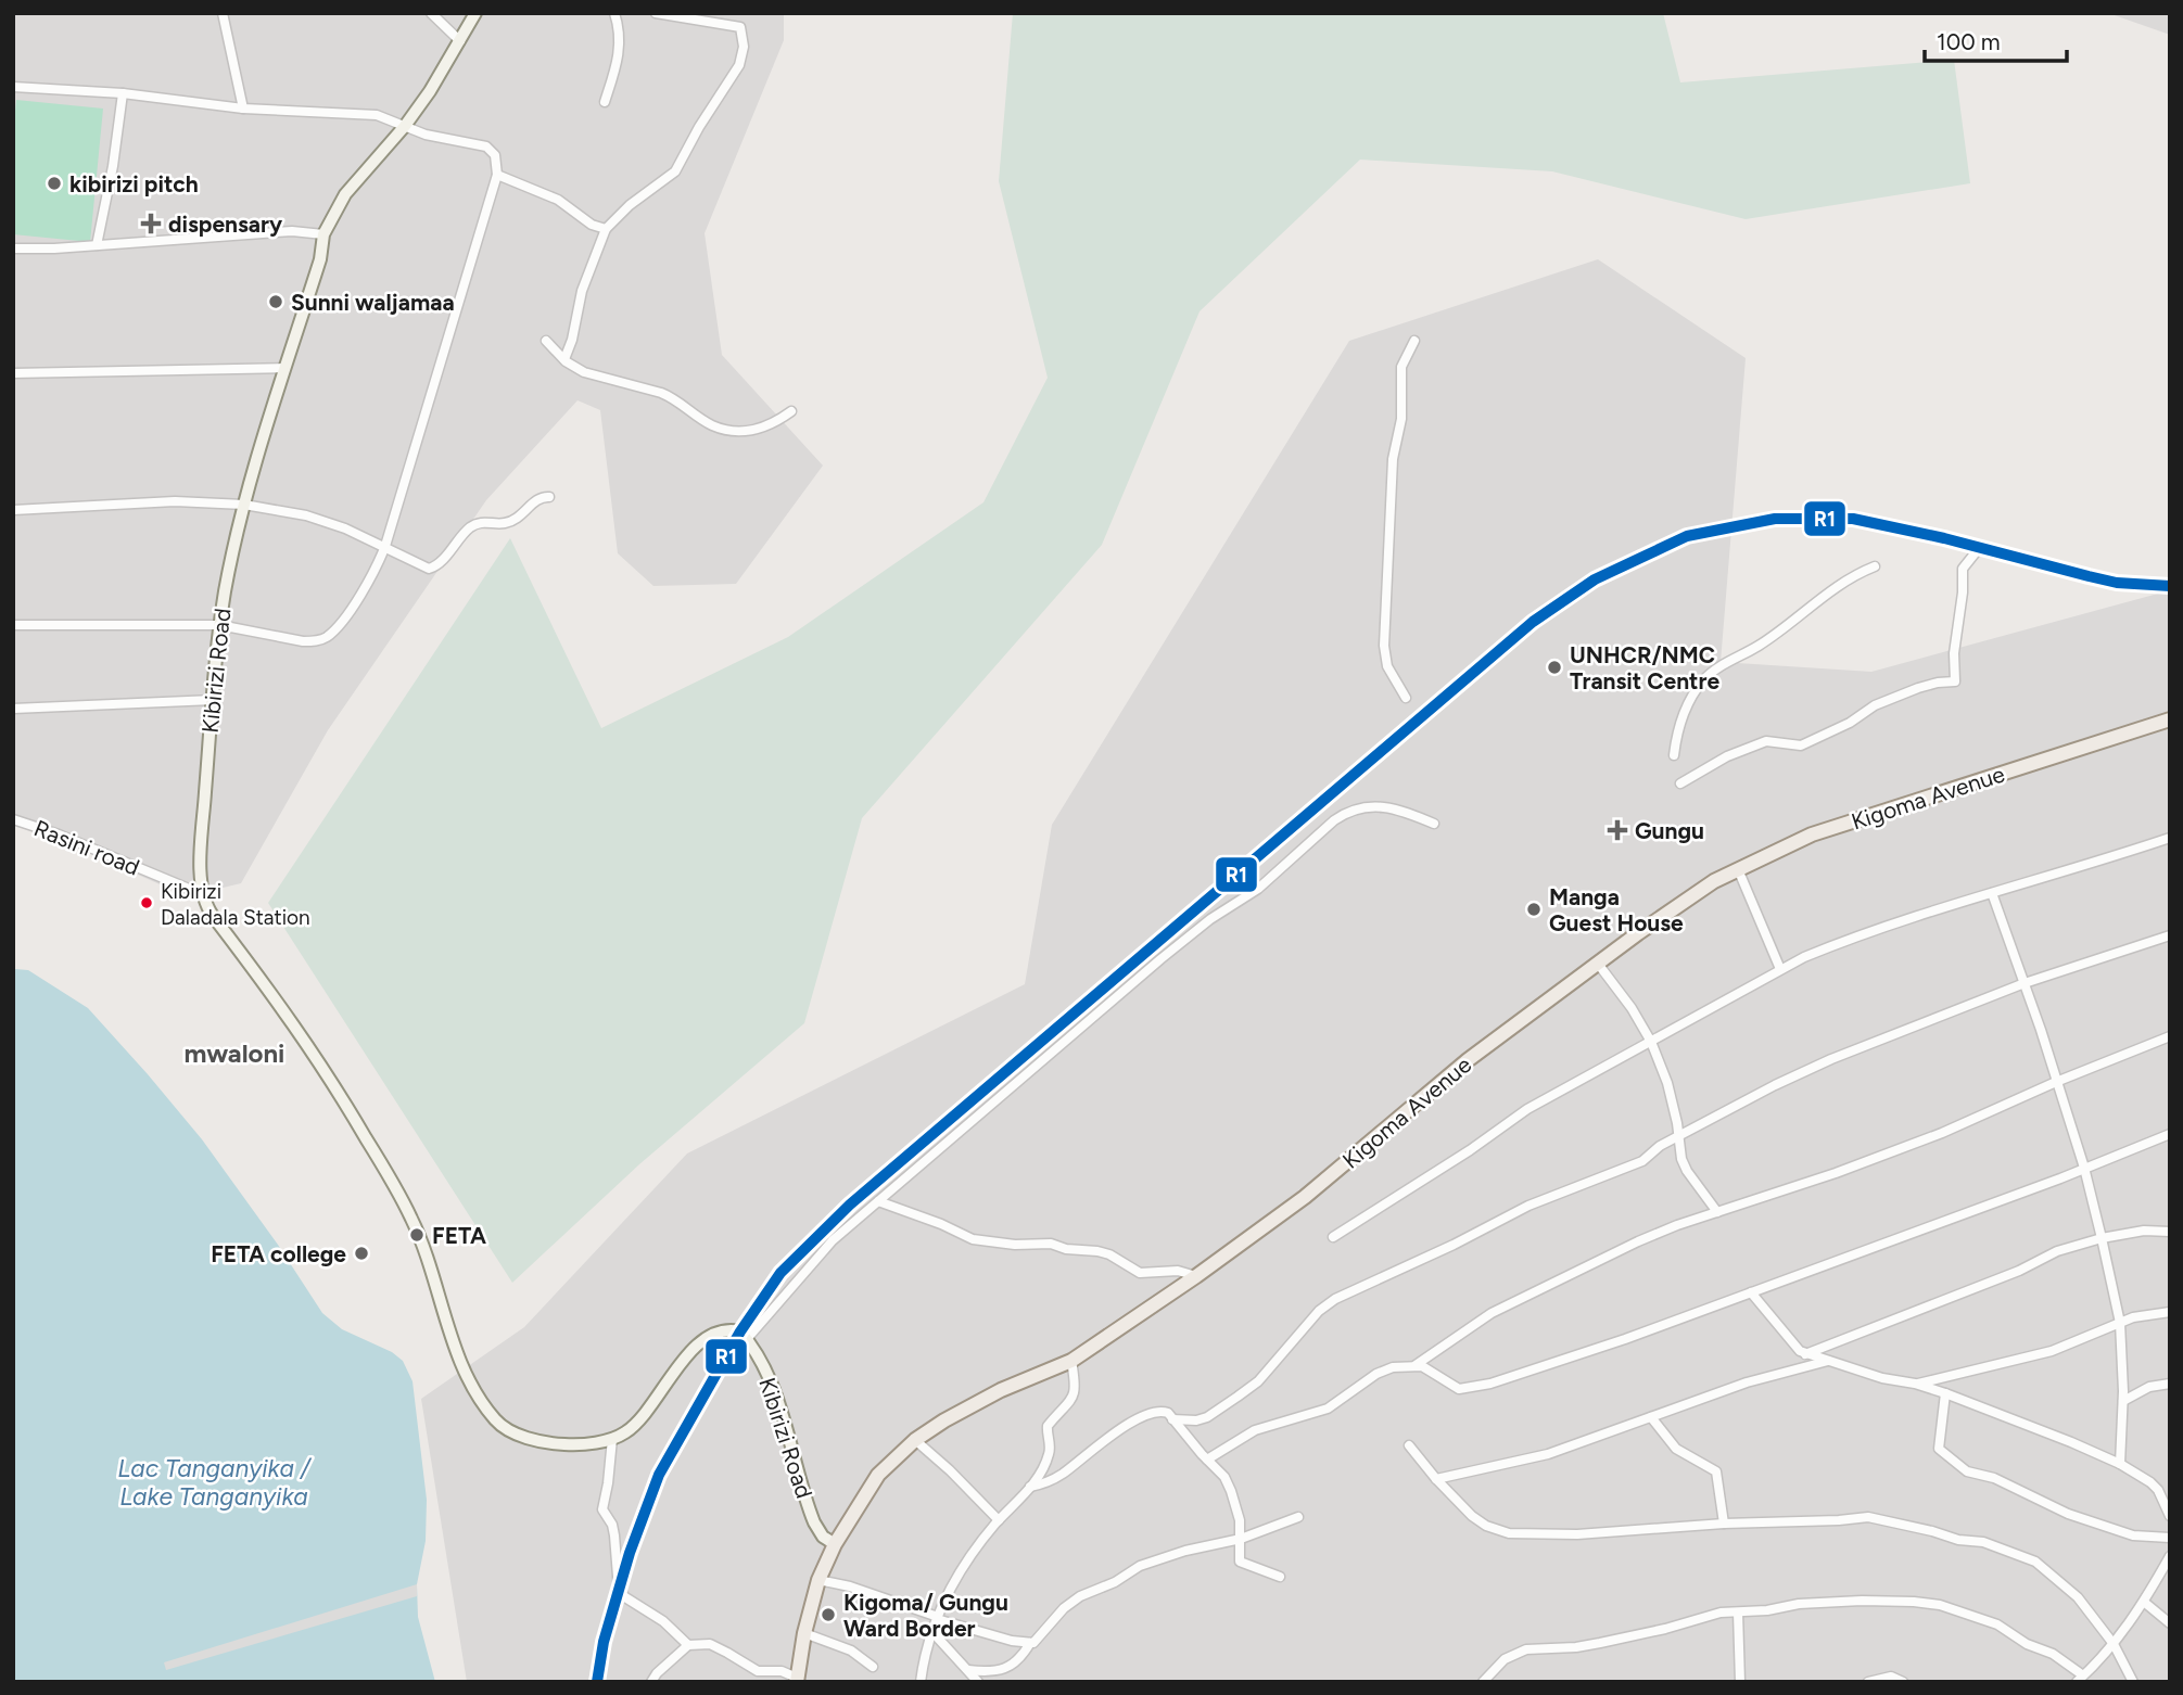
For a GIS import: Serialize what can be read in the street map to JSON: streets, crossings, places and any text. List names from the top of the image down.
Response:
{
  "streets": {
    "main road": ["Kigoma Avenue"],
    "street": ["Kibirizi Road", "Rasini road"]
  },
  "crossings": [
    ["Kibirizi Road", "Kigoma Avenue"],
    ["Kibirizi Road", "Rasini road"]
  ],
  "districts": ["mwaloni"],
  "water": ["Lac Tanganyika / Lake Tanganyika"],
  "places": {
    "other": [
      "kibirizi pitch",
      "Sunni waljamaa",
      "UNHCR/NMC Transit Centre",
      "Kibirizi Daladala Station",
      "Manga Guest House",
      "FETA",
      "FETA college",
      "Kigoma/ Gungu Ward Border"
    ],
    "health": ["dispensary", "Gungu"]
  },
  "lines": ["transit line R1"],
  "scale_bar": "100 m"
}
